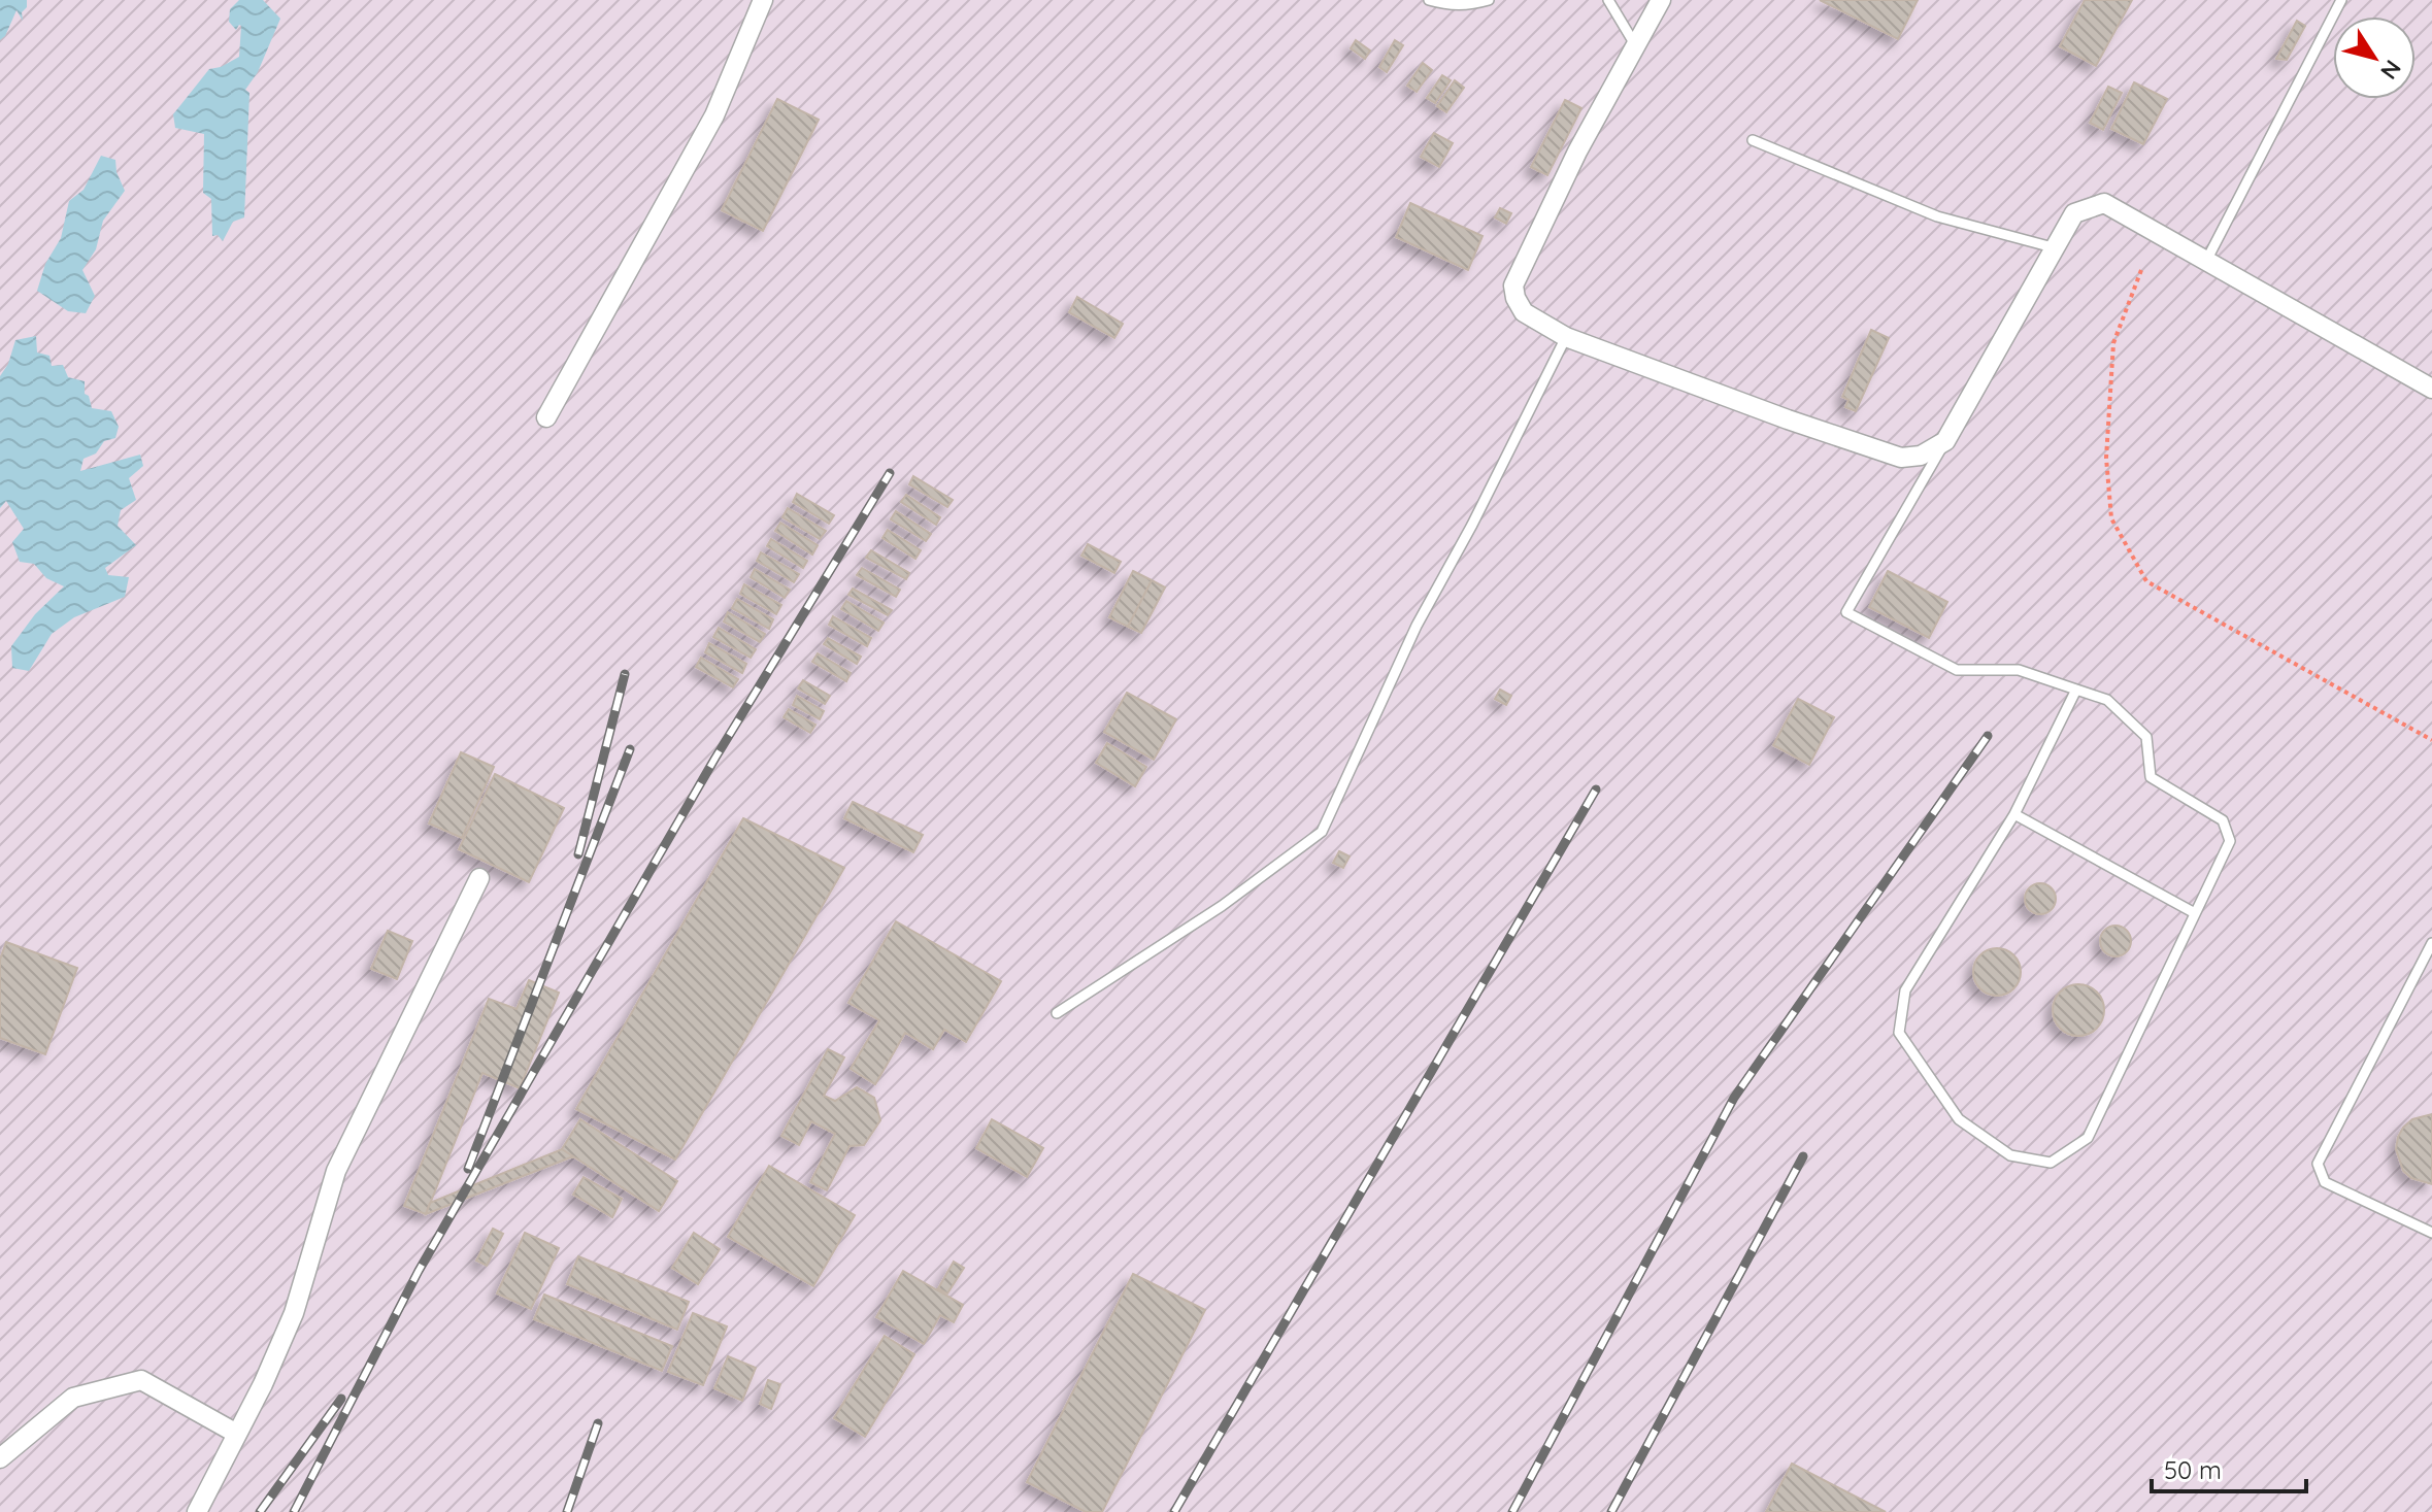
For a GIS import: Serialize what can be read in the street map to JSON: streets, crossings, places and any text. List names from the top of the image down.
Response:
{
  "scale_bar": "50 m",
  "north": "bottom right"
}
